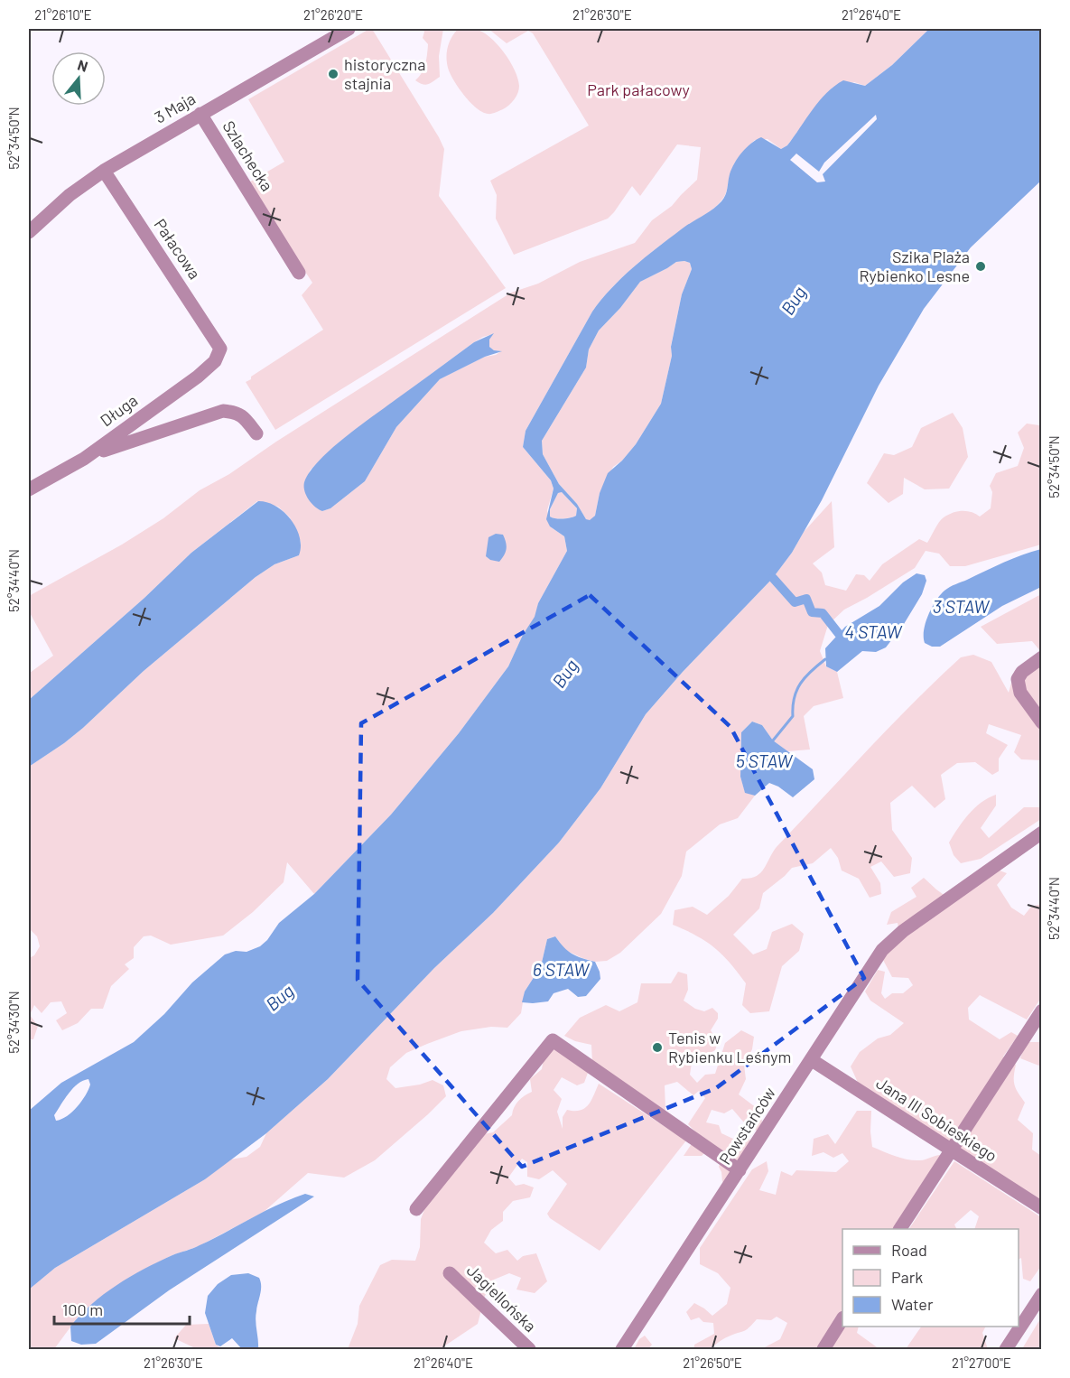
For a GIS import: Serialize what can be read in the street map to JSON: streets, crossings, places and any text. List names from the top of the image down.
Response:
{
  "streets": {
    "street": [
      "3 Maja",
      "Szlachecka",
      "Pałacowa",
      "Długa",
      "Jana III Sobieskiego",
      "Powstańców",
      "Jagiellońska"
    ]
  },
  "crossings": [
    ["3 Maja", "Szlachecka"],
    ["3 Maja", "Pałacowa"],
    ["Pałacowa", "Długa"],
    ["Jana III Sobieskiego", "Powstańców"]
  ],
  "water": [
    "Bug",
    "3 STAW",
    "4 STAW",
    "5 STAW",
    "6 STAW"
  ],
  "parks": ["Park pałacowy"],
  "places": ["historyczna stajnia", "Szika Plaża Rybienko Lesne", "Tenis w Rybienku Leśnym"],
  "legend": ["Road", "Park", "Water"],
  "scale_bar": "100 m",
  "north": "top",
  "coordinates": [
    "21°26'10\"E",
    "21°26'20\"E",
    "21°26'30\"E",
    "21°26'40\"E",
    "52°34'50\"N",
    "52°34'40\"N",
    "52°34'30\"N",
    "21°26'50\"E",
    "21°27'00\"E"
  ]
}
